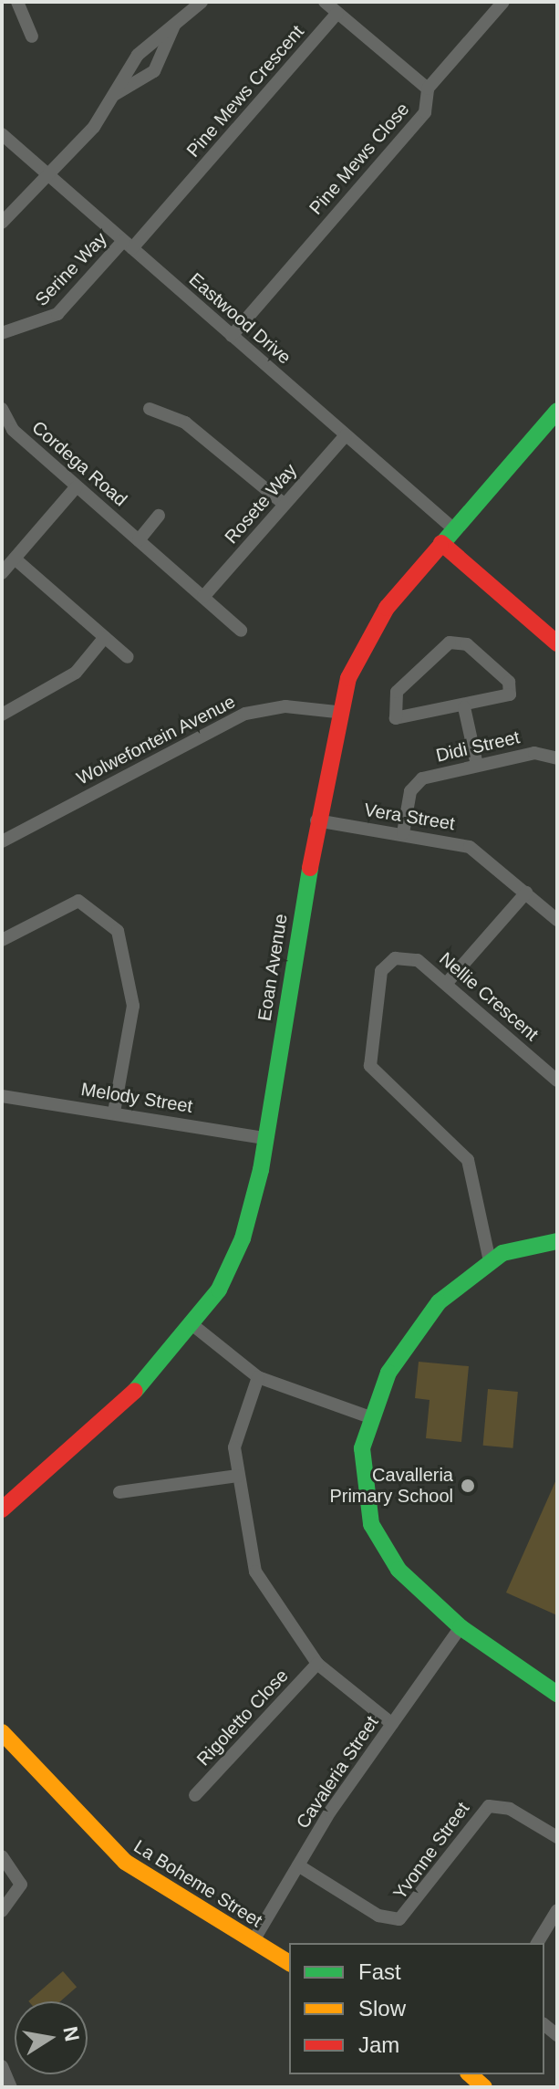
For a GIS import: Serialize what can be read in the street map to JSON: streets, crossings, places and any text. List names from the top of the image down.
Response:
{
  "streets": {
    "street": [
      "Pine Mews Crescent",
      "Pine Mews Close",
      "Serine Way",
      "Eastwood Drive",
      "Cordega Road",
      "Rosete Way",
      "Wolwefontein Avenue",
      "Didi Street",
      "Vera Street",
      "Eoan Avenue",
      "Nellie Crescent",
      "Melody Street",
      "Rigoletto Close",
      "Cavaleria Street",
      "Yvonne Street",
      "La Boheme Street"
    ]
  },
  "crossings": [
    ["Pine Mews Crescent", "Serine Way"],
    ["Pine Mews Crescent", "Eastwood Drive"],
    ["Pine Mews Close", "Eastwood Drive"],
    ["Serine Way", "Eastwood Drive"],
    ["Eastwood Drive", "Rosete Way"],
    ["Eastwood Drive", "Eoan Avenue"],
    ["Cordega Road", "Rosete Way"],
    ["Wolwefontein Avenue", "Eoan Avenue"],
    ["Didi Street", "Vera Street"],
    ["Vera Street", "Eoan Avenue"],
    ["Eoan Avenue", "Melody Street"],
    ["Cavaleria Street", "Yvonne Street"],
    ["Cavaleria Street", "La Boheme Street"]
  ],
  "places": ["Cavalleria Primary School"],
  "legend": ["Fast", "Slow", "Jam"],
  "north": "right"
}
